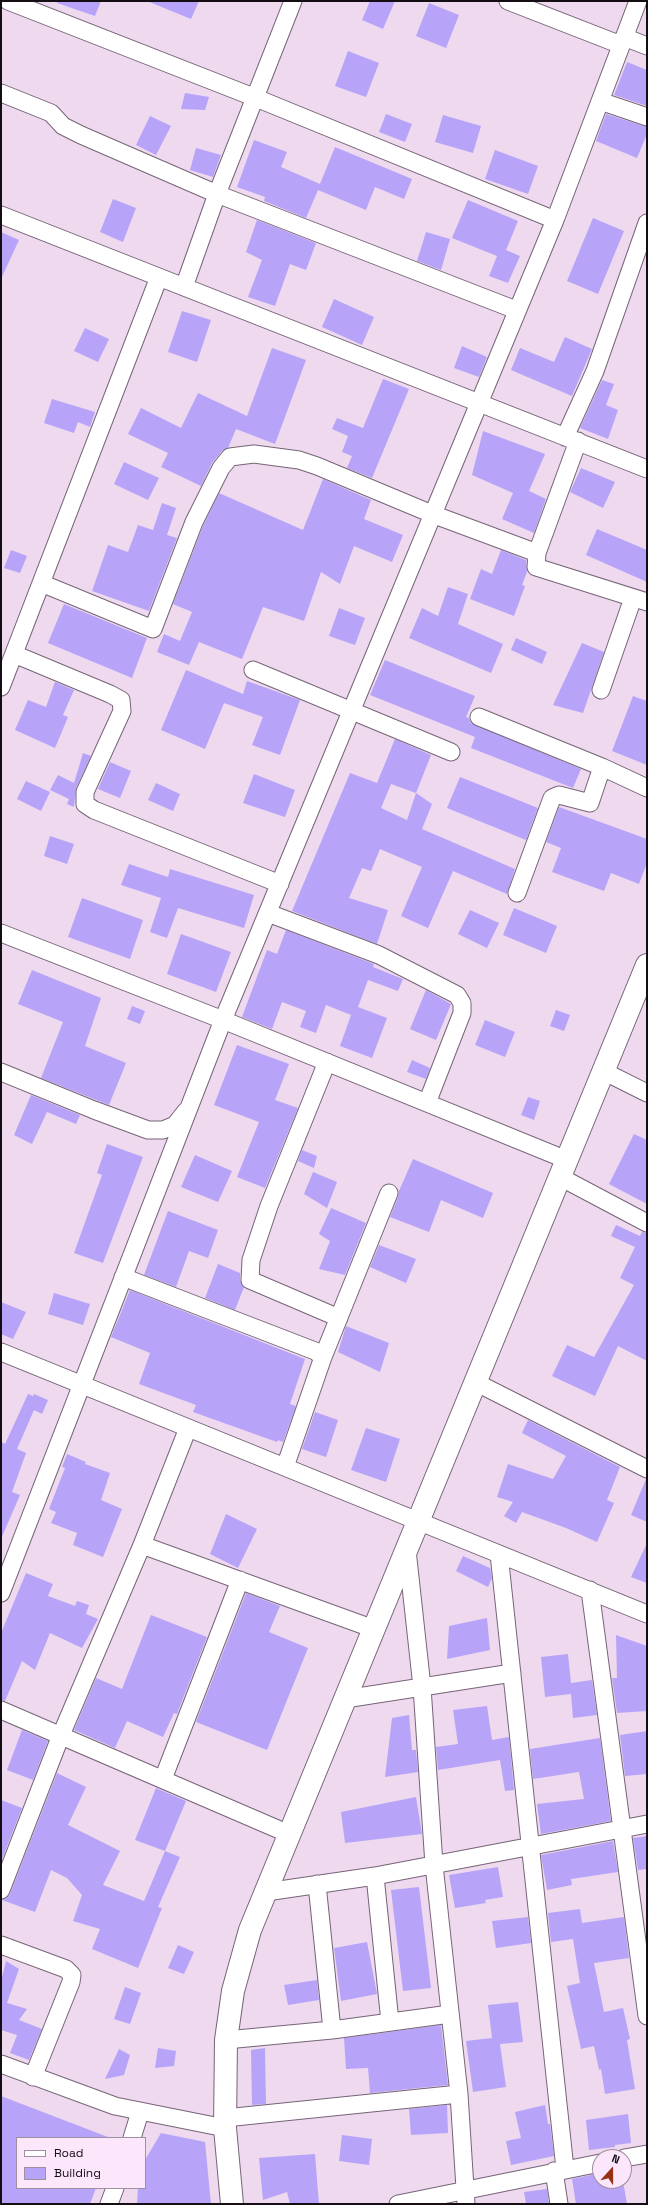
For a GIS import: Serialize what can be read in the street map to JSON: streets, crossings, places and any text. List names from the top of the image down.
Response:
{
  "legend": ["Road", "Building"],
  "north": "top"
}
